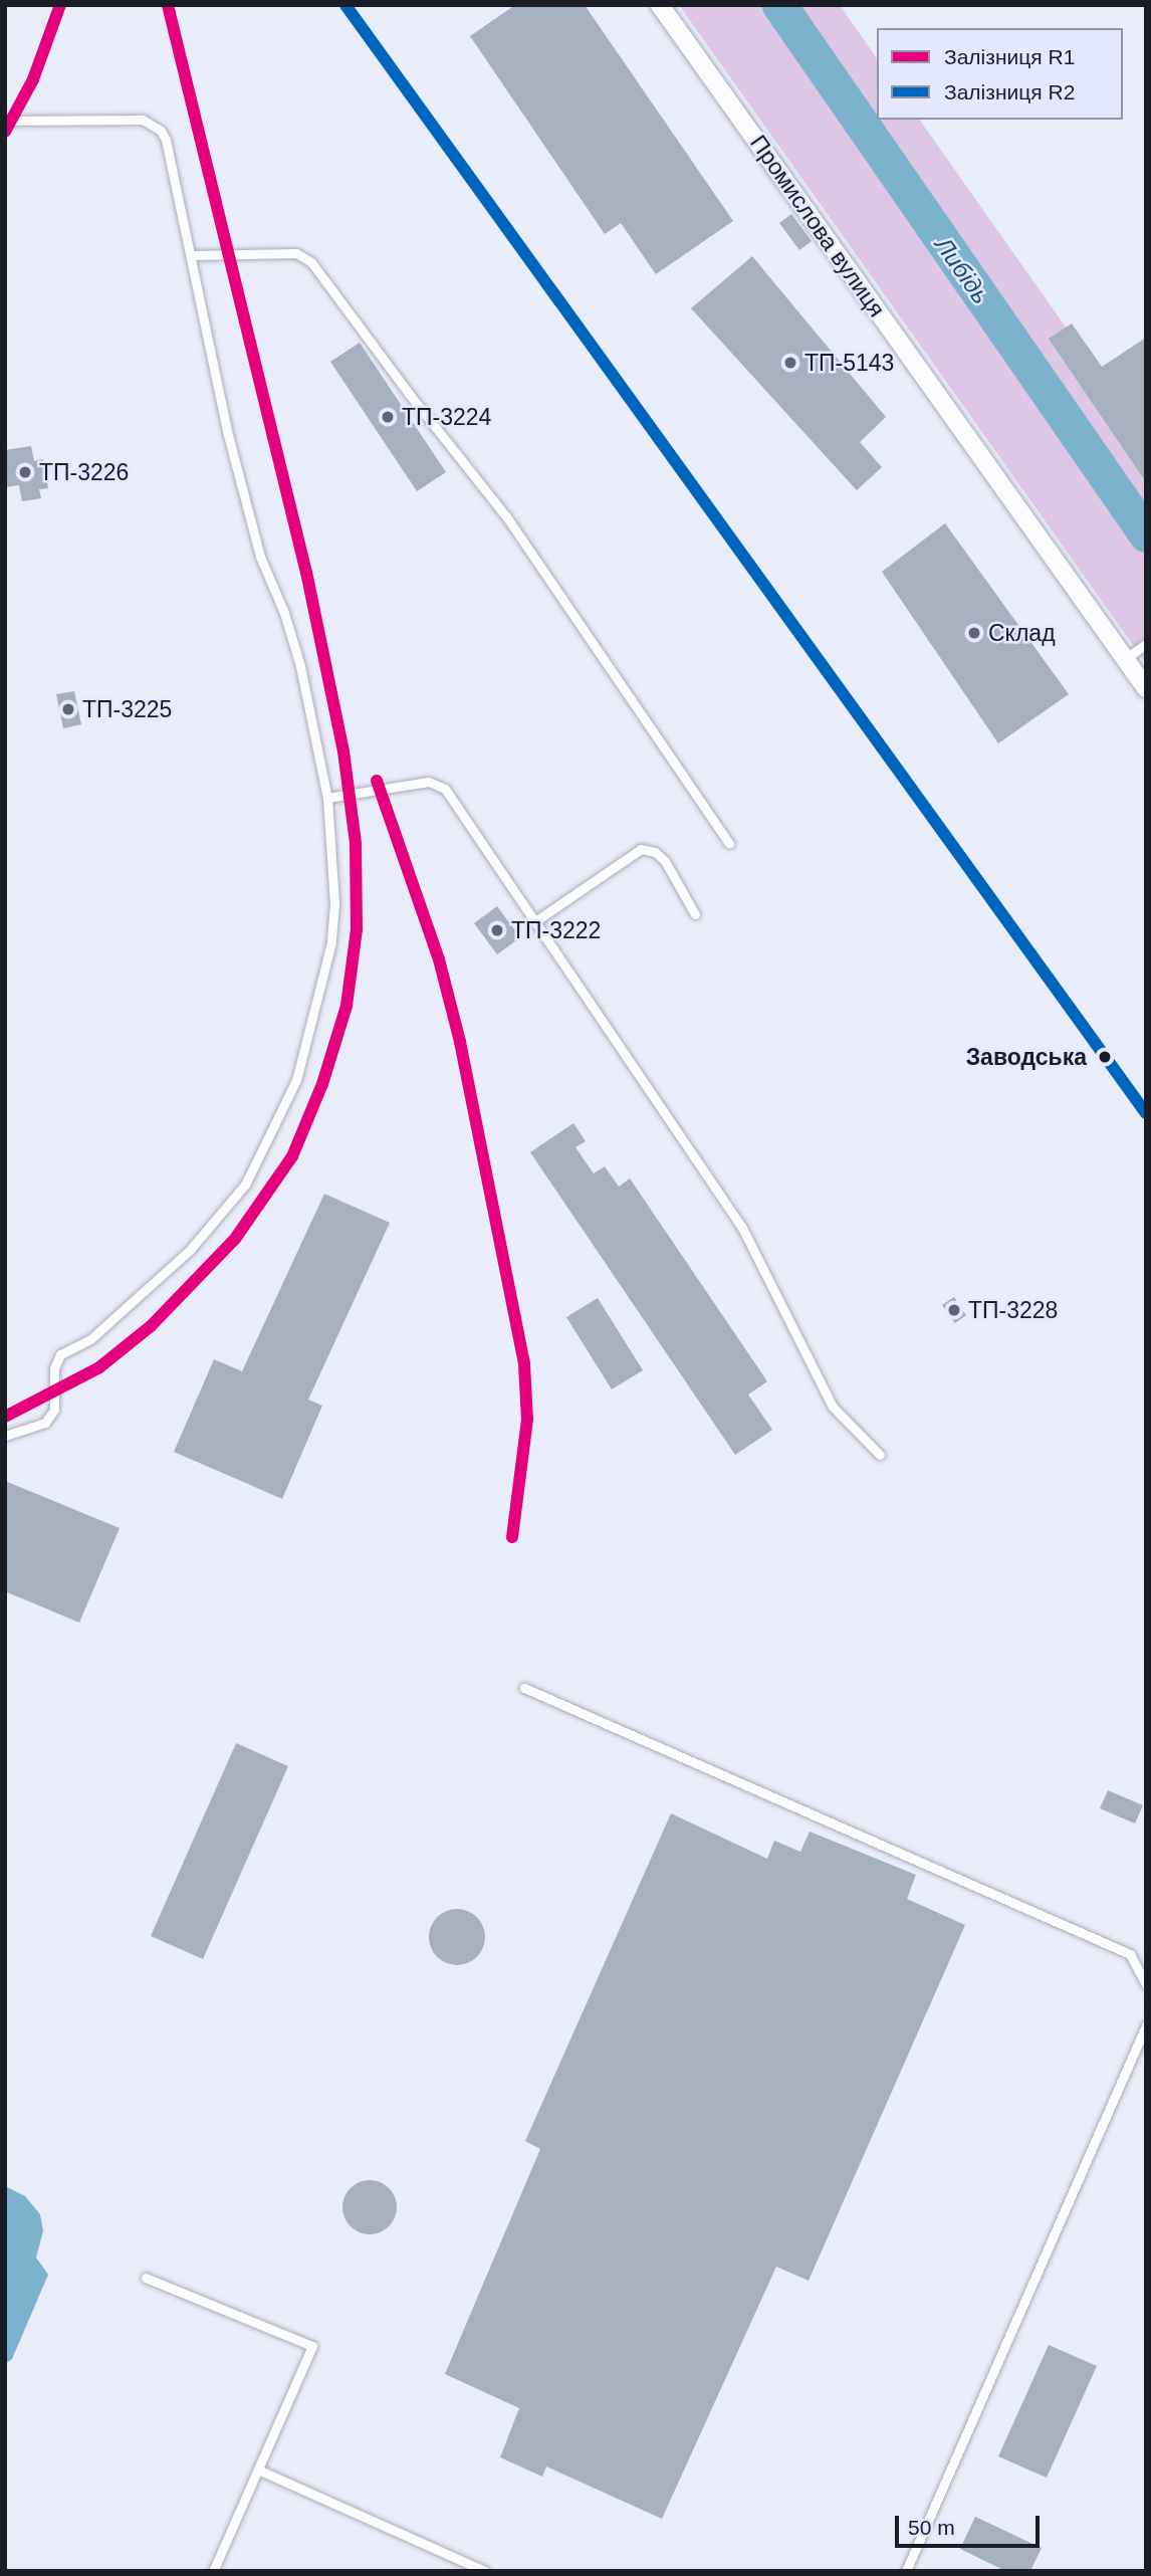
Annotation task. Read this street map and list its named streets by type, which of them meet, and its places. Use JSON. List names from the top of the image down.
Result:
{
  "streets": {
    "street": ["Промислова вулиця"]
  },
  "water": ["Либідь"],
  "places": [
    "ТП-5143",
    "ТП-3224",
    "ТП-3226",
    "Склад",
    "ТП-3225",
    "ТП-3222",
    "Заводська",
    "ТП-3228"
  ],
  "lines": ["rail line R1", "rail line R2"],
  "legend": ["Залізниця R1", "Залізниця R2"],
  "scale_bar": "50 m"
}
